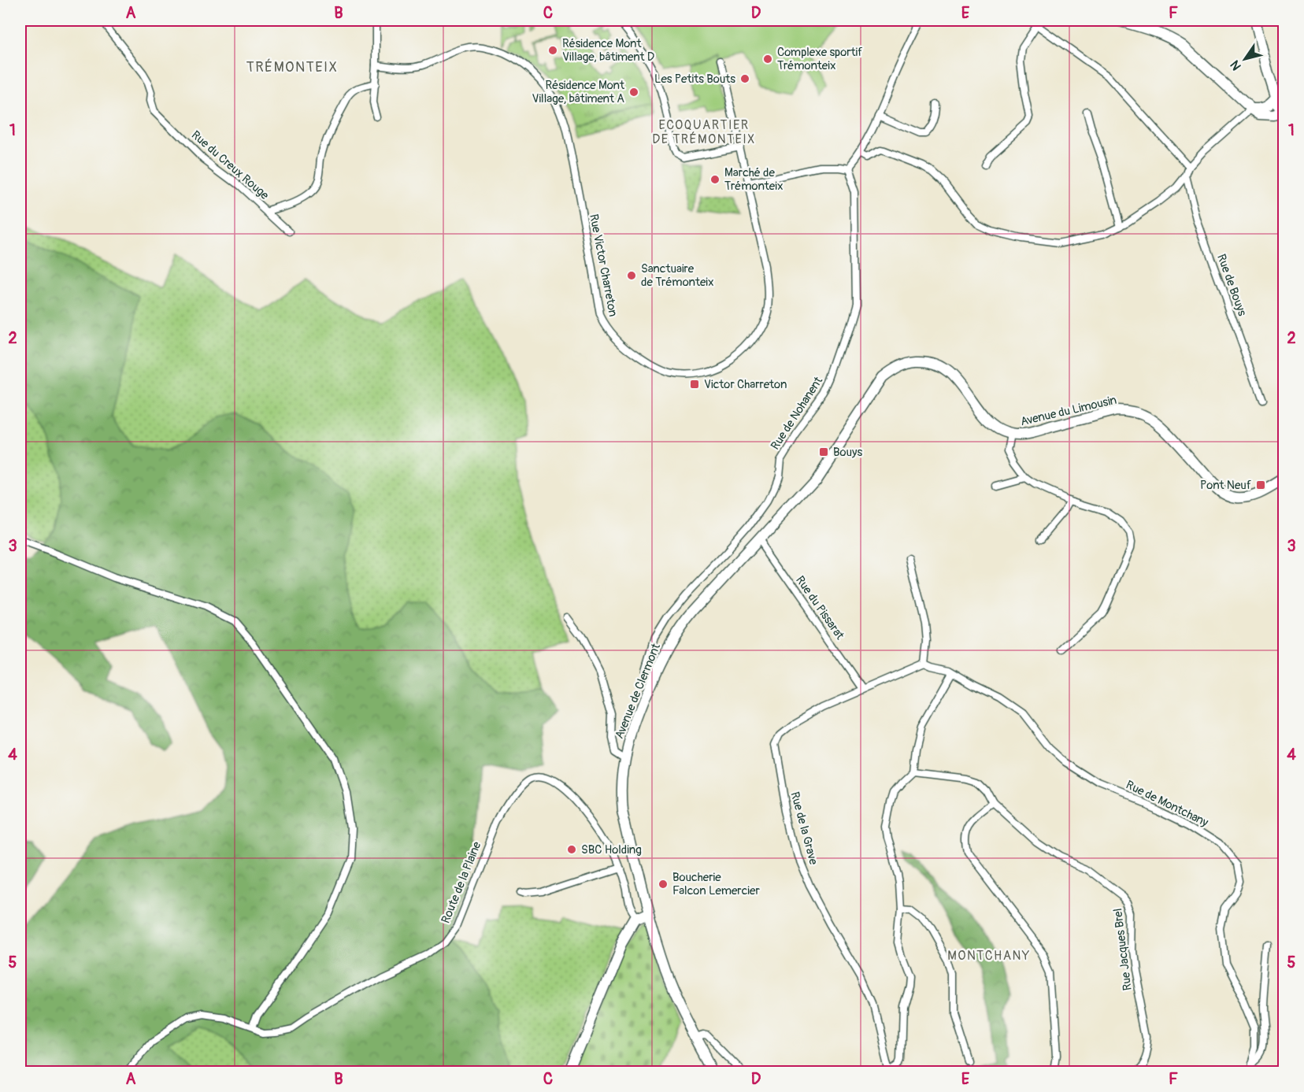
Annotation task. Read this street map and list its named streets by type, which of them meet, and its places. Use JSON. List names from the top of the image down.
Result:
{
  "streets": {
    "main road": ["Avenue du Limousin", "Avenue de Clermont"],
    "street": [
      "Rue du Creux Rouge",
      "Rue Victor Charreton",
      "Rue de Bouys",
      "Rue de Nohanent",
      "Rue du Pissarat",
      "Rue de Montchany",
      "Rue de la Grave",
      "Route de la Plaine",
      "Rue Jacques Brel"
    ]
  },
  "crossings": [
    ["Avenue du Limousin", "Avenue de Clermont"],
    ["Rue de Nohanent", "Avenue de Clermont"],
    ["Rue du Pissarat", "Avenue de Clermont"],
    ["Rue du Pissarat", "Rue de la Grave"],
    ["Rue de Montchany", "Rue de la Grave"]
  ],
  "districts": ["TRÉMONTEIX", "ECOQUARTIER DE TRÉMONTEIX", "MONTCHANY"],
  "places": {
    "other": [
      "Résidence Mont Village, bâtiment D",
      "Complexe sportif Trémonteix",
      "Les Petits Bouts",
      "Résidence Mont Village, bâtiment A",
      "Marché de Trémonteix",
      "Sanctuaire de Trémonteix",
      "SBC Holding",
      "Boucherie Falcon Lemercier"
    ],
    "transit": ["Victor Charreton", "Bouys", "Pont Neuf"]
  },
  "north": "bottom left",
  "grid": {
    "columns": [
      "A",
      "B",
      "C",
      "D",
      "E",
      "F"
    ],
    "rows": [
      "1",
      "2",
      "3",
      "4",
      "5"
    ]
  }
}
